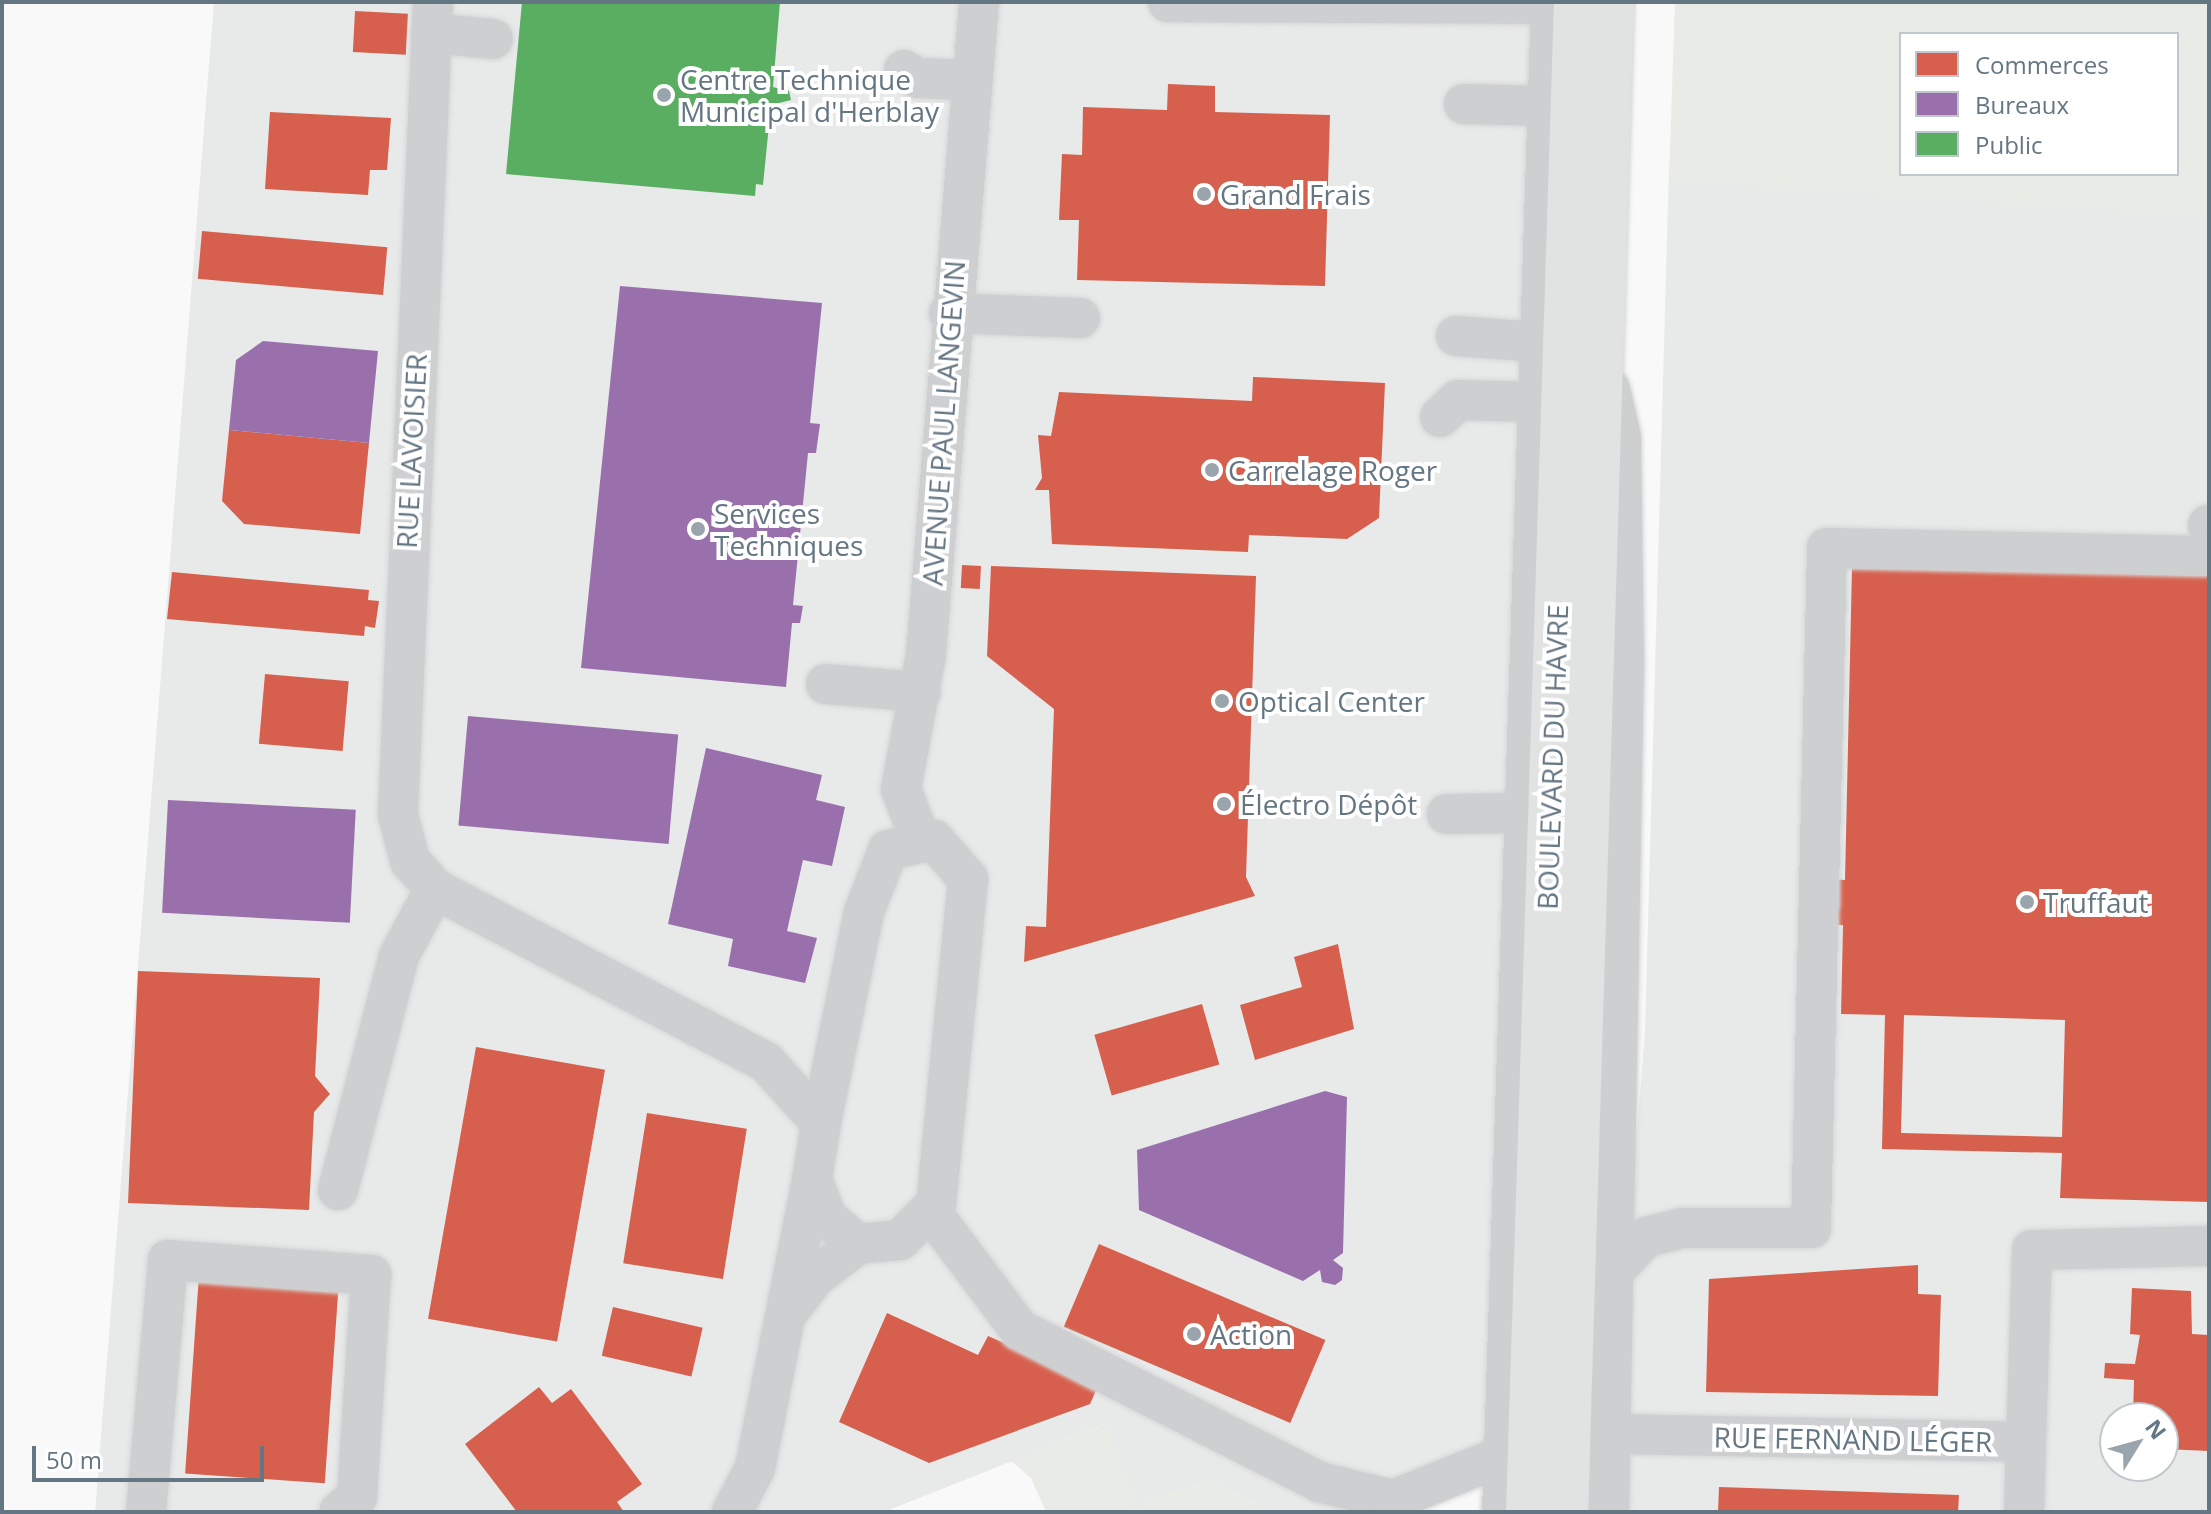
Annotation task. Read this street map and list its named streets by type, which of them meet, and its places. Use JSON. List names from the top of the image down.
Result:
{
  "streets": {
    "main road": ["BOULEVARD DU HAVRE"],
    "street": ["AVENUE PAUL LANGEVIN", "RUE LAVOISIER", "RUE FERNAND LÉGER"]
  },
  "places": [
    "Centre Technique Municipal d'Herblay",
    "Grand Frais",
    "Carrelage Roger",
    "Services Techniques",
    "Optical Center",
    "Électro Dépôt",
    "Truffaut",
    "Action"
  ],
  "legend": ["Commerces", "Bureaux", "Public"],
  "scale_bar": "50 m",
  "north": "top right"
}
